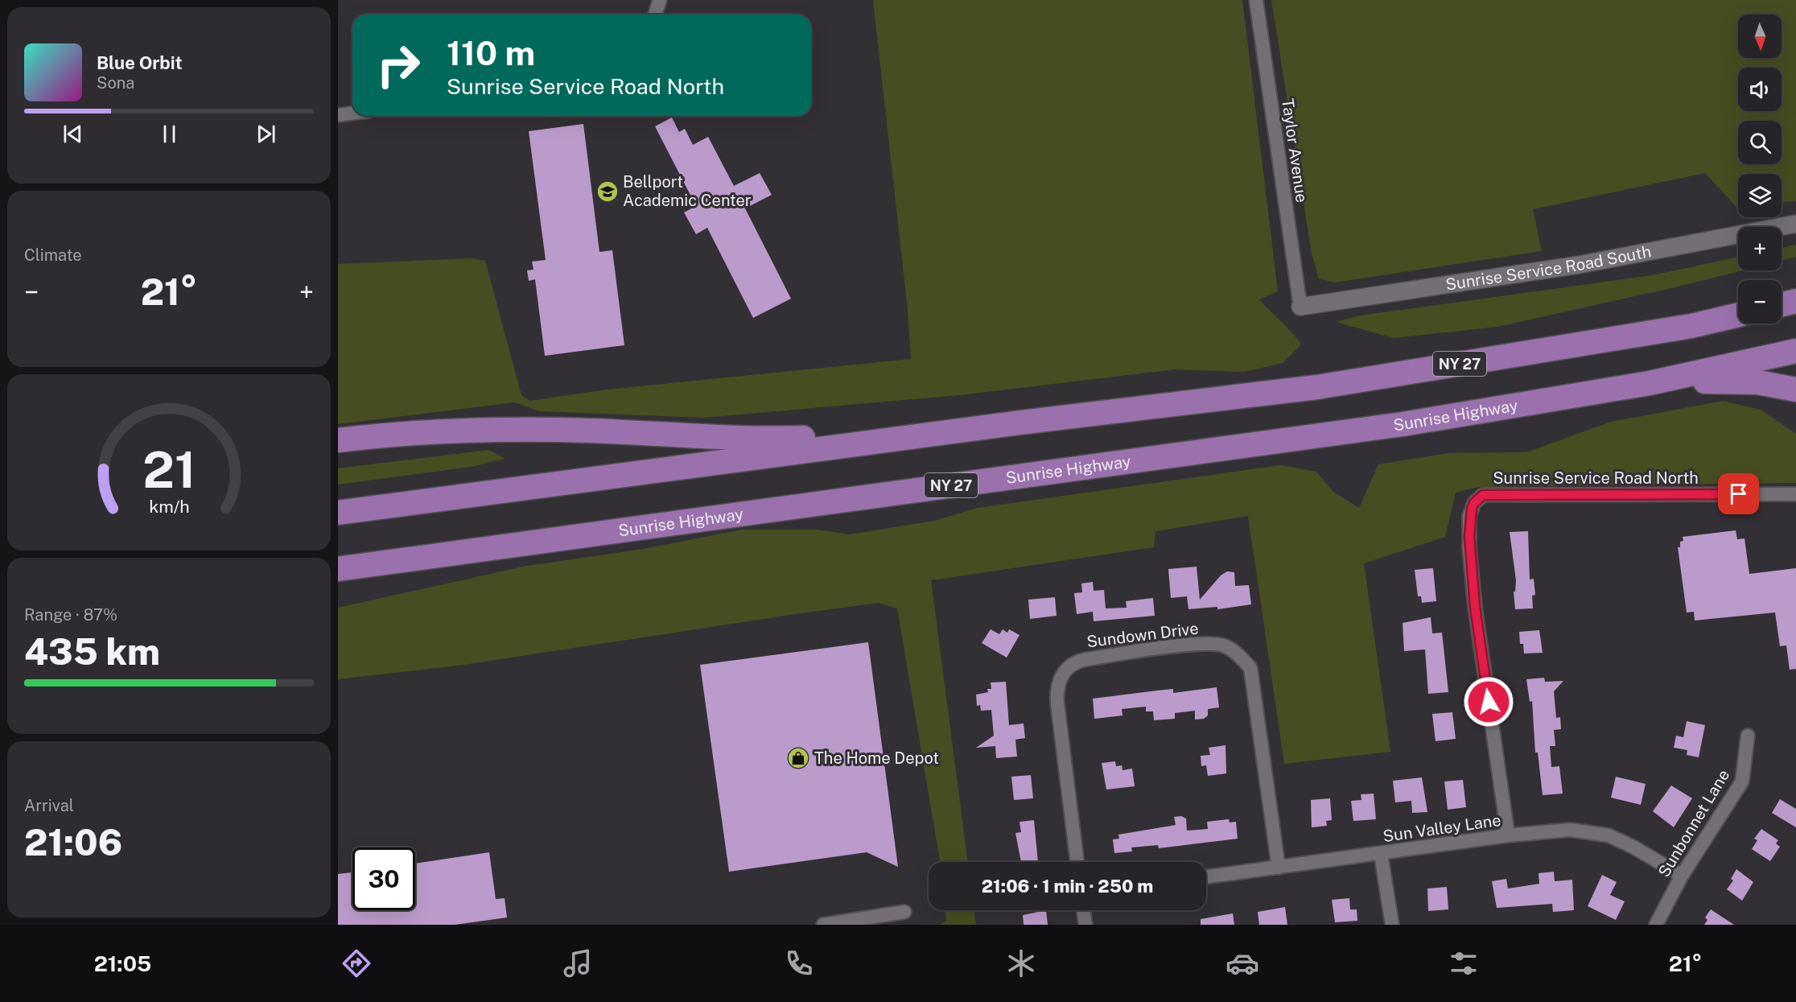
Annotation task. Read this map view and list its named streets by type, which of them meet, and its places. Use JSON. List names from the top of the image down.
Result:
{
  "streets": {
    "highway": ["NY 27", "Sunrise Highway"],
    "street": [
      "Taylor Avenue",
      "Sunrise Service Road South",
      "Sunrise Service Road North",
      "Sundown Drive",
      "Sunbonnet Lane",
      "Sun Valley Lane"
    ]
  },
  "crossings": [
    ["Taylor Avenue", "Sunrise Service Road South"],
    ["Sunrise Service Road North", "Sun Valley Lane"],
    ["Sundown Drive", "Sun Valley Lane"],
    ["Sunbonnet Lane", "Sun Valley Lane"]
  ],
  "places": {
    "school or university": ["Bellport Academic Center"],
    "shop": ["The Home Depot"]
  },
  "north": "bottom",
  "page": {
    "map_buttons": ["+", "−"],
    "turn": ["110 m", "Sunrise Service Road North"],
    "song": ["Blue Orbit", "Sona"],
    "tile": [
      "Climate",
      ["Range · 87%", "435 km"],
      ["Arrival", "21:06"]
    ],
    "heat": ["−", "21°", "+"],
    "limit": "30",
    "trip": "21:06 · 1 min · 250 m",
    "tabs": ["21:05", "21°"],
    "gauge": ["21", "km/h"]
  }
}
